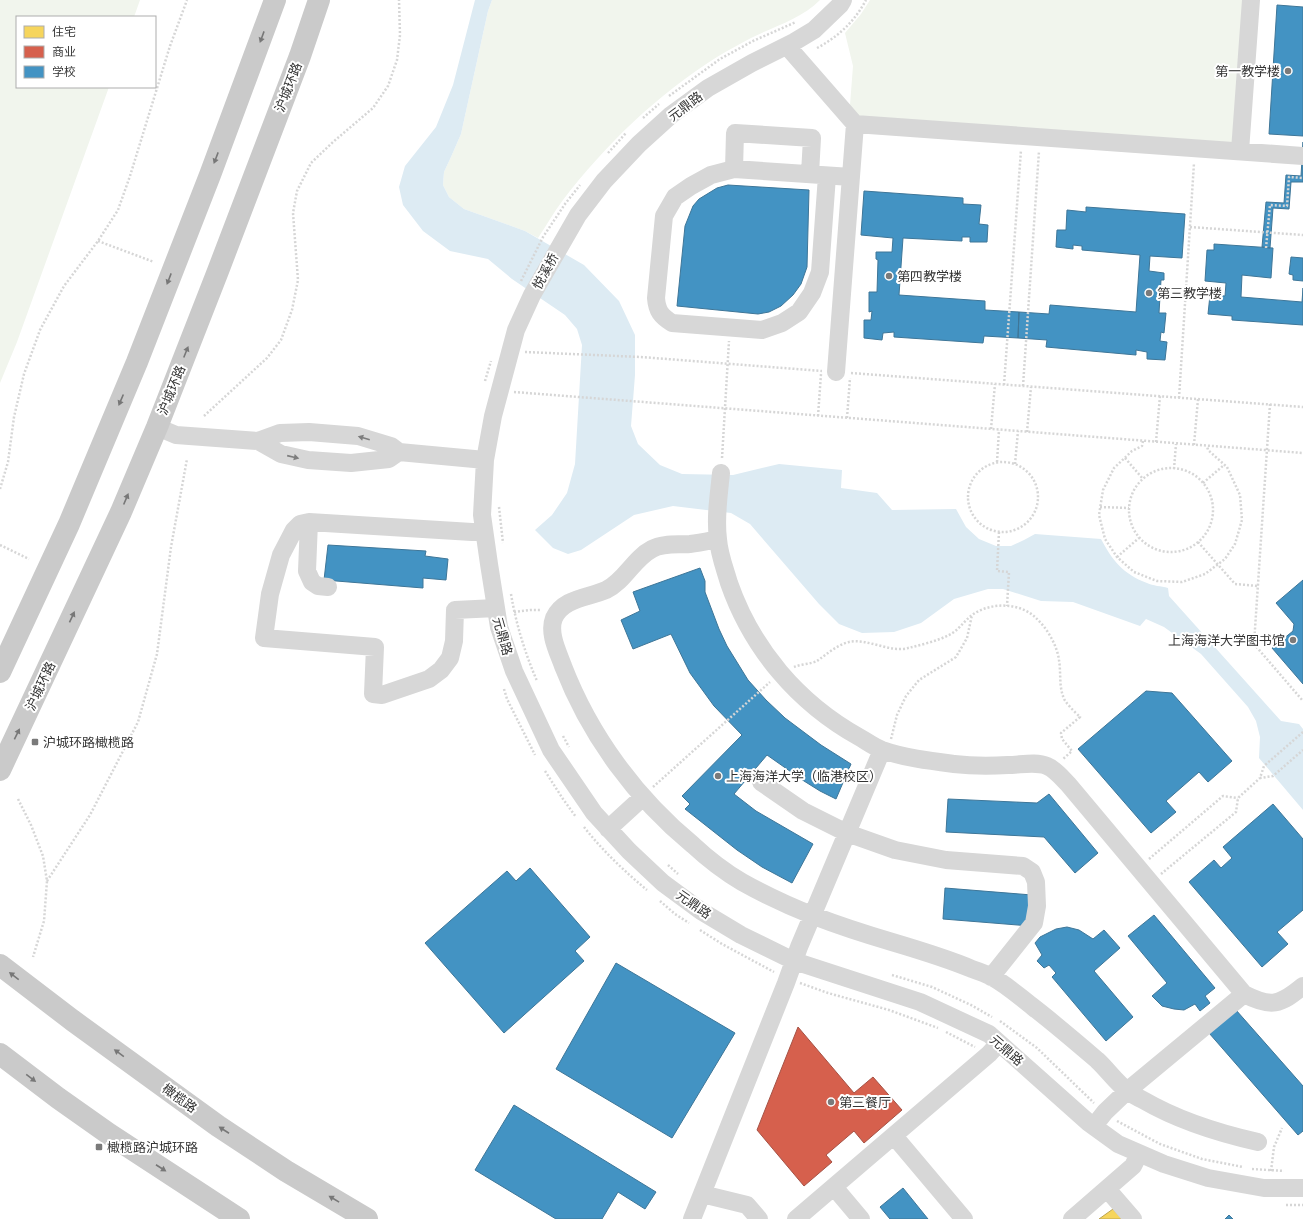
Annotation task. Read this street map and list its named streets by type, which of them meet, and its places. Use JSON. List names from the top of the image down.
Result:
{
  "streets": {
    "main road": ["沪城环路", "橄榄路"],
    "street": ["元鼎路", "悦溪桥"]
  },
  "crossings": [
    ["元鼎路", "悦溪桥"]
  ],
  "places": {
    "other": [
      "第一教学楼",
      "第四教学楼",
      "第三教学楼",
      "上海海洋大学图书馆",
      "上海海洋大学（临港校区）",
      "第三餐厅"
    ],
    "transit": ["沪城环路橄榄路", "橄榄路沪城环路"]
  },
  "legend": ["住宅", "商业", "学校"]
}
